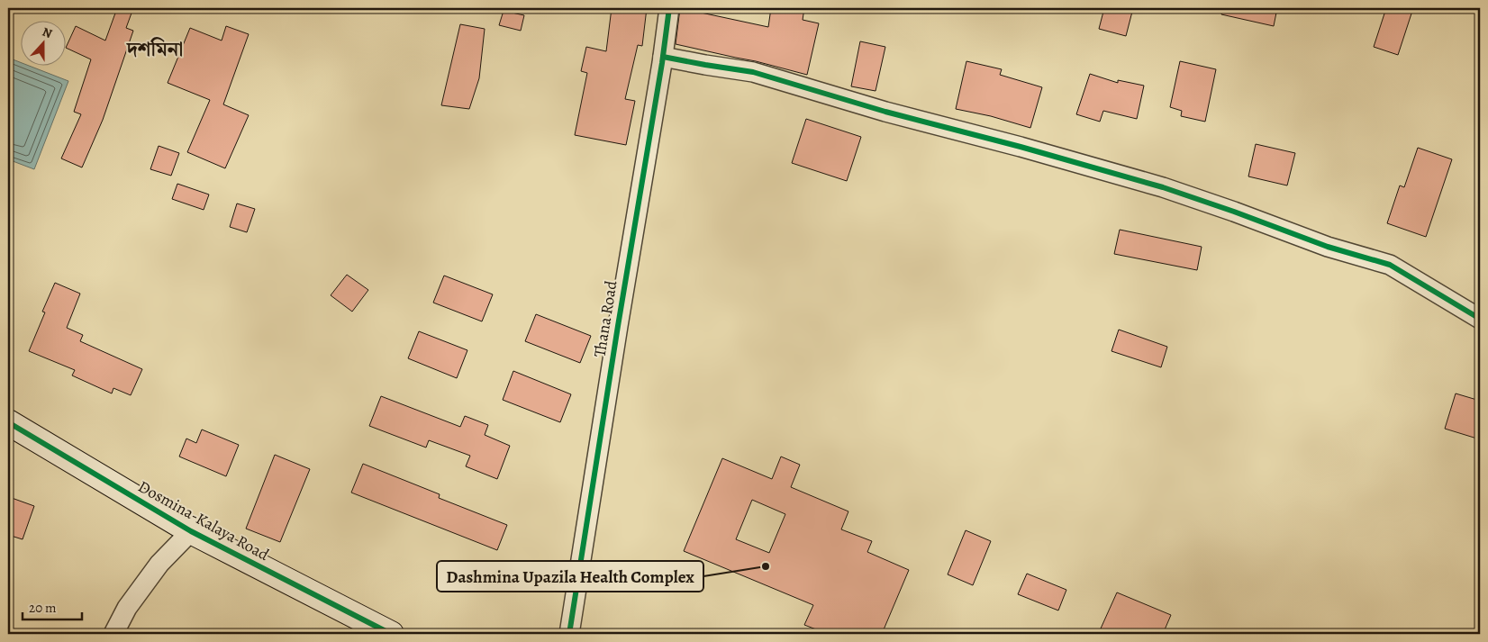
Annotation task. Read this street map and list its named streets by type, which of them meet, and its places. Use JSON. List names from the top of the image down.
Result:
{
  "streets": {
    "street": ["Thana Road", "Dosmina-Kalaya Road"]
  },
  "districts": ["দশমিনা"],
  "places": ["Dashmina Upazila Health Complex"],
  "scale_bar": "20 m",
  "north": "top"
}
